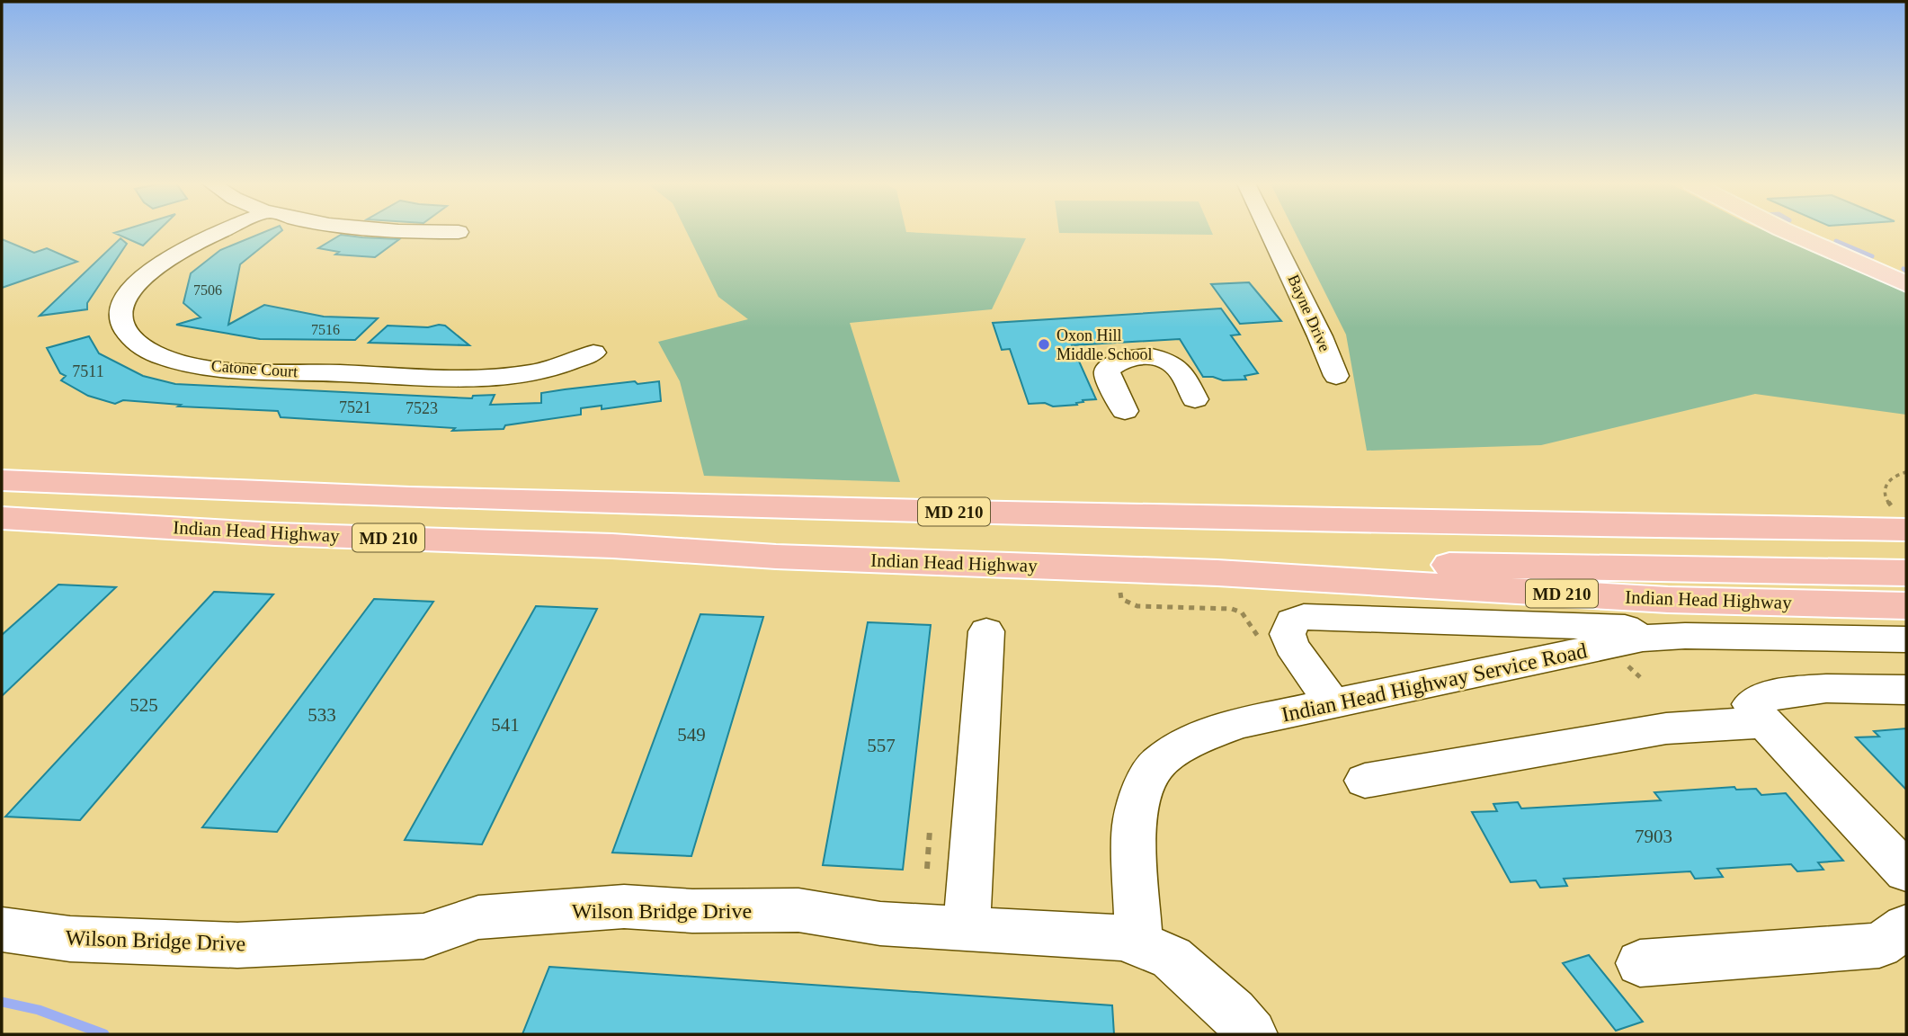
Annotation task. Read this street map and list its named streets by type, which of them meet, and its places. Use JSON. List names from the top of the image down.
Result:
{
  "streets": {
    "highway": ["MD 210", "Indian Head Highway"],
    "street": [
      "Bayne Drive",
      "Catone Court",
      "Indian Head Highway Service Road",
      "Wilson Bridge Drive"
    ]
  },
  "crossings": [
    ["Indian Head Highway Service Road", "Wilson Bridge Drive"]
  ],
  "places": ["Oxon Hill Middle School"],
  "house_numbers": [
    "7506",
    "7516",
    "7511",
    "7521",
    "7523",
    "525",
    "533",
    "541",
    "549",
    "557",
    "7903"
  ]
}
